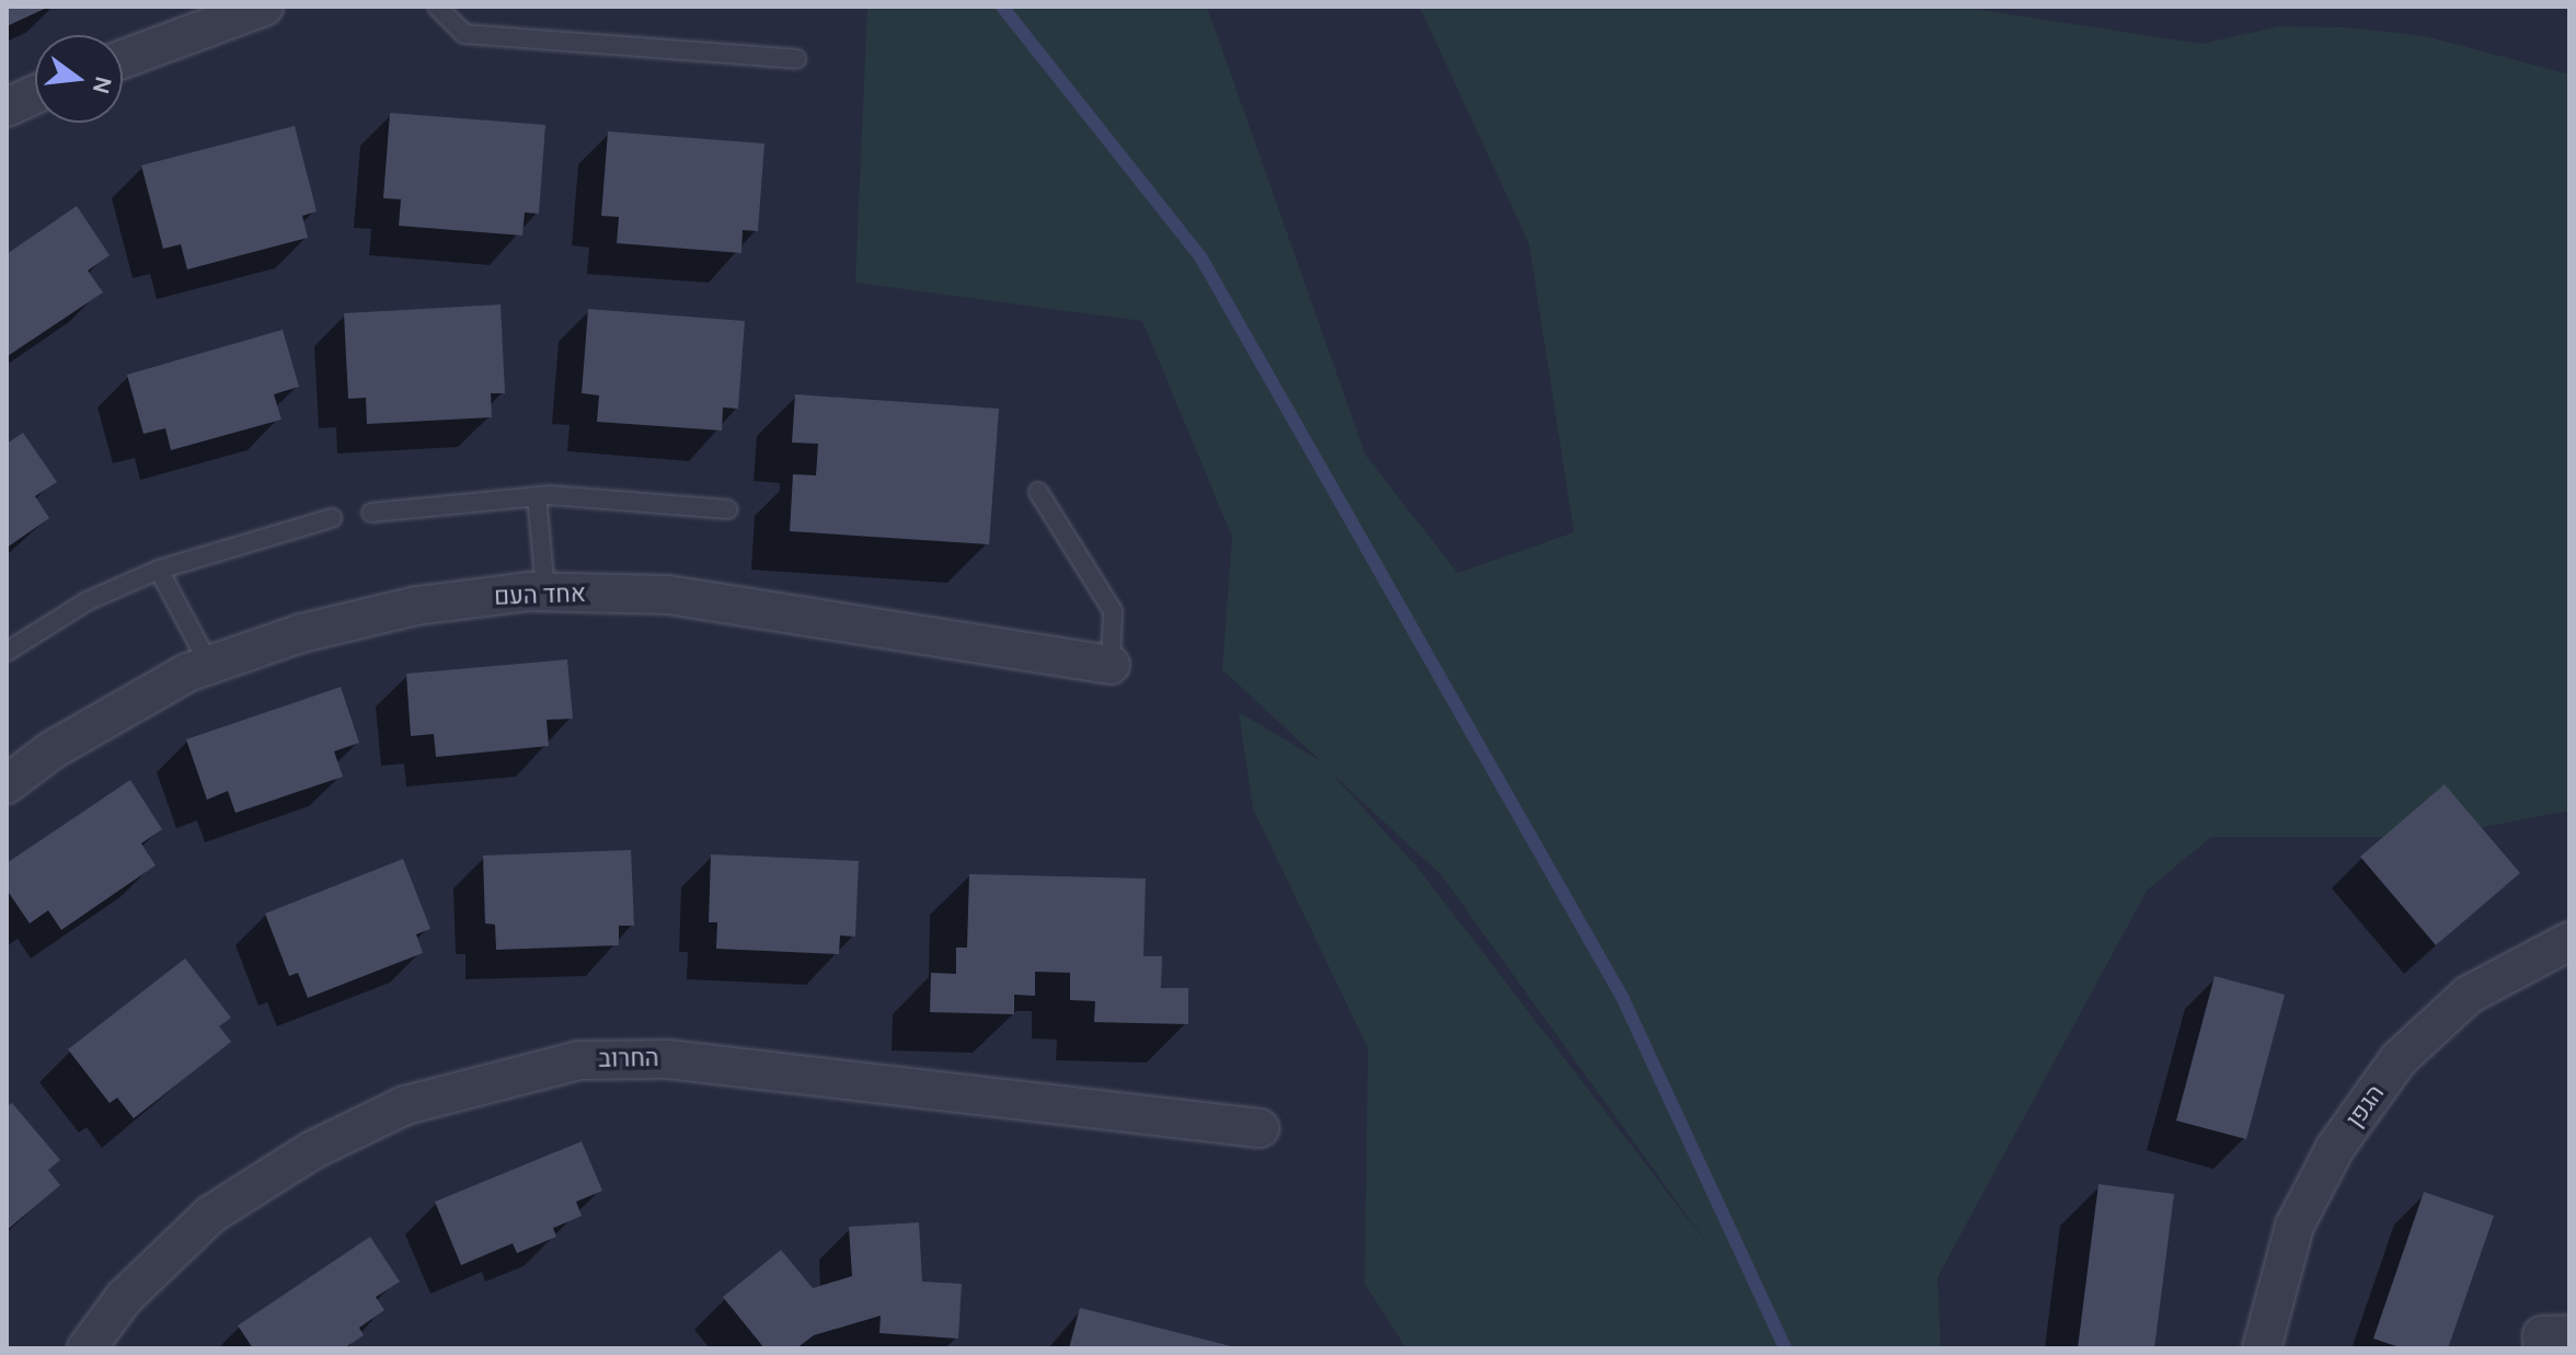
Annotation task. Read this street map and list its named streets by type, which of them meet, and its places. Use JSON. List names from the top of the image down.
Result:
{
  "streets": {
    "street": ["אחד העם", "החרוב", "הגפן"]
  },
  "north": "right"
}
